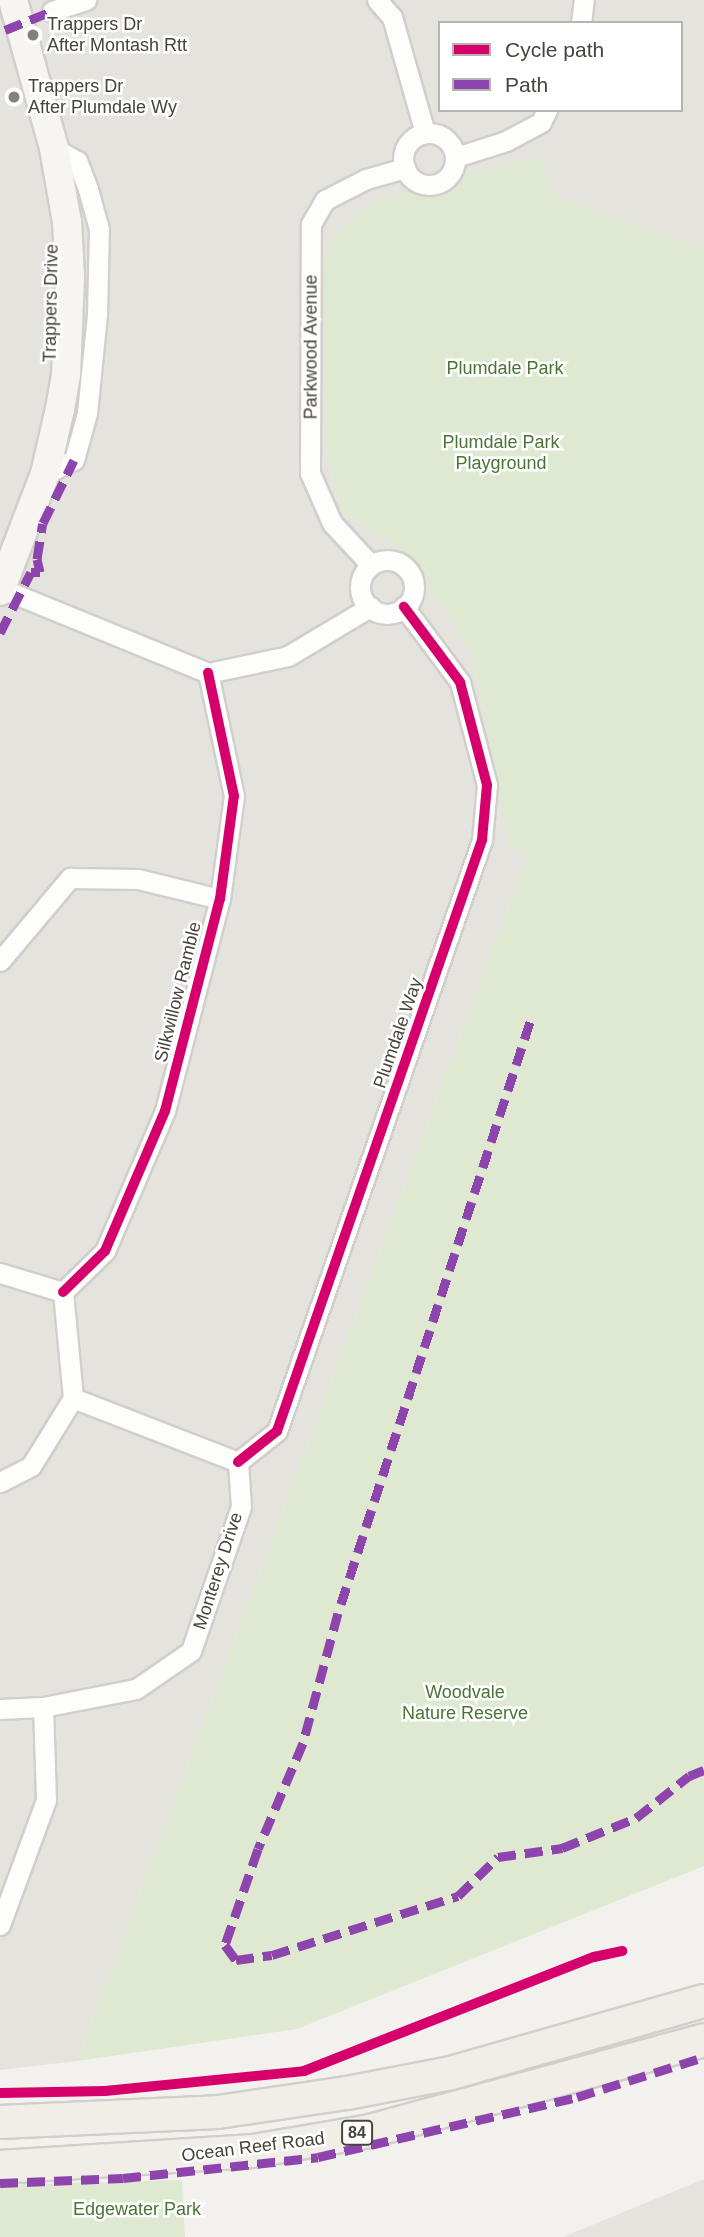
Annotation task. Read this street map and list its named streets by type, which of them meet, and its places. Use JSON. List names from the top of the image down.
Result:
{
  "streets": {
    "main road": ["Trappers Drive", "84", "Ocean Reef Road"],
    "street": [
      "Parkwood Avenue",
      "Silkwillow Ramble",
      "Plumdale Way",
      "Monterey Drive"
    ]
  },
  "crossings": [
    ["Parkwood Avenue", "Plumdale Way"],
    ["Plumdale Way", "Monterey Drive"]
  ],
  "parks": [
    "Plumdale Park",
    "Plumdale Park Playground",
    "Woodvale Nature Reserve",
    "Edgewater Park"
  ],
  "places": ["Trappers Dr After Montash Rtt", "Trappers Dr After Plumdale Wy"],
  "legend": ["Cycle path", "Path"]
}
